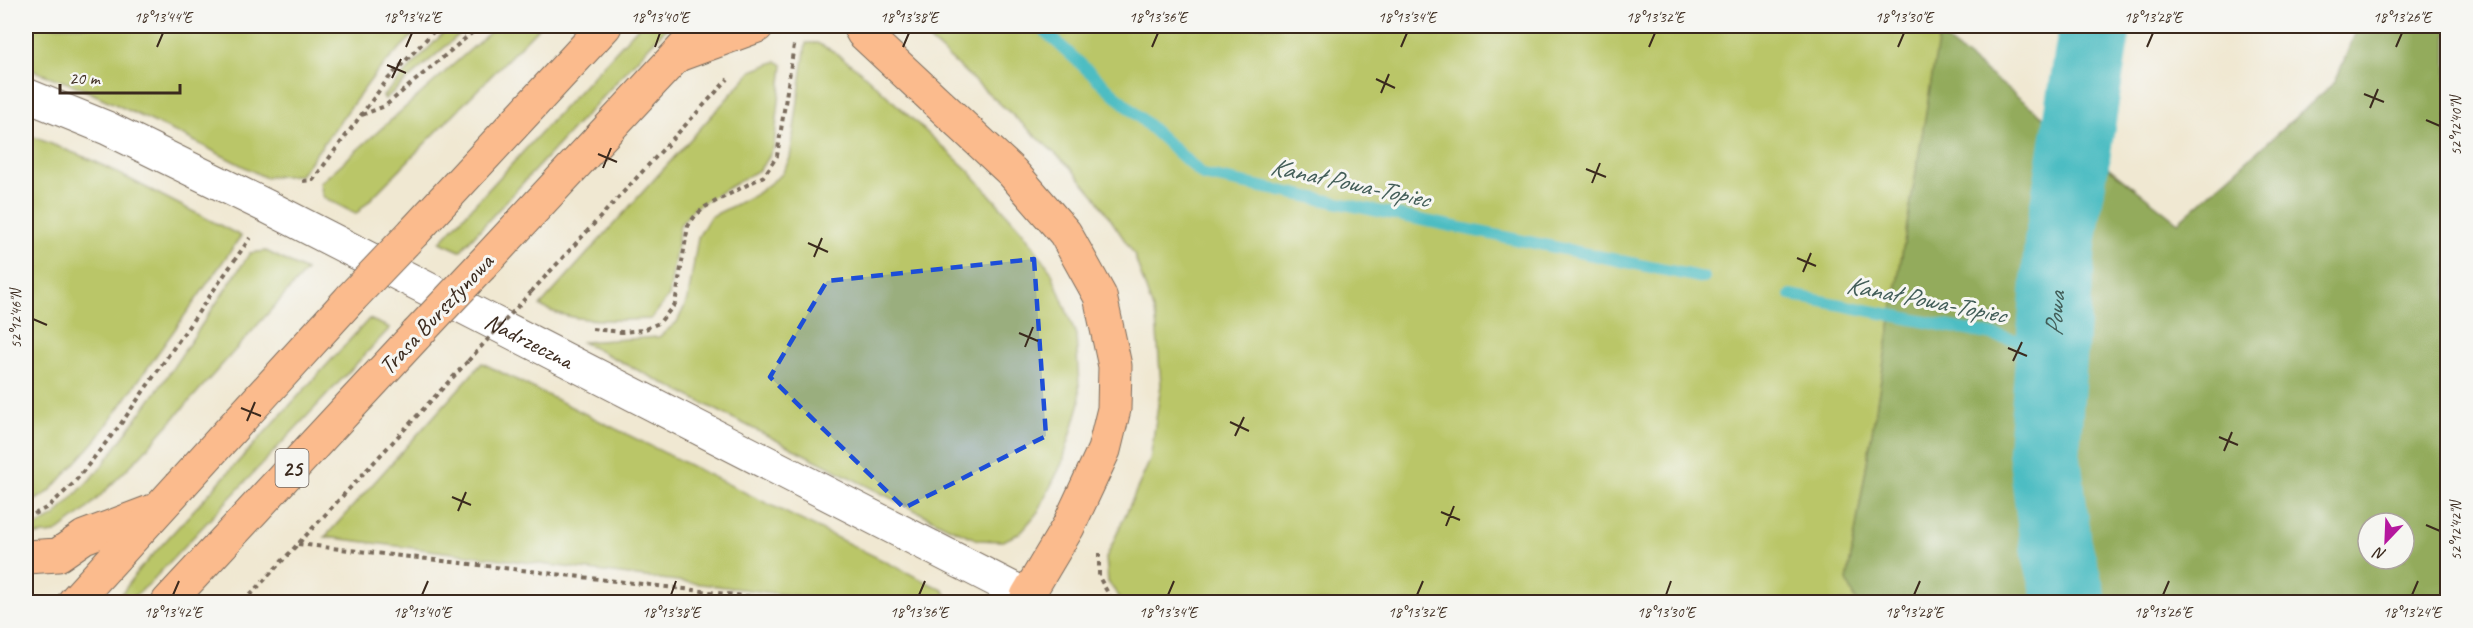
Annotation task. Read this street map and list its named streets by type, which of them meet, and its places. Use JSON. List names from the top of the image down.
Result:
{
  "streets": {
    "main road": ["Trasa Bursztynowa", "25"],
    "street": ["Nadrzeczna"]
  },
  "water": ["Kanał Powa-Topiec", "Powa"],
  "scale_bar": "20 m",
  "north": "bottom left",
  "coordinates": [
    "18°13'44\"E",
    "18°13'42\"E",
    "18°13'40\"E",
    "18°13'38\"E",
    "18°13'36\"E",
    "18°13'34\"E",
    "18°13'32\"E",
    "18°13'30\"E",
    "18°13'28\"E",
    "18°13'26\"E",
    "52°12'40\"N",
    "52°12'46\"N",
    "52°12'42\"N",
    "18°13'24\"E"
  ]
}
